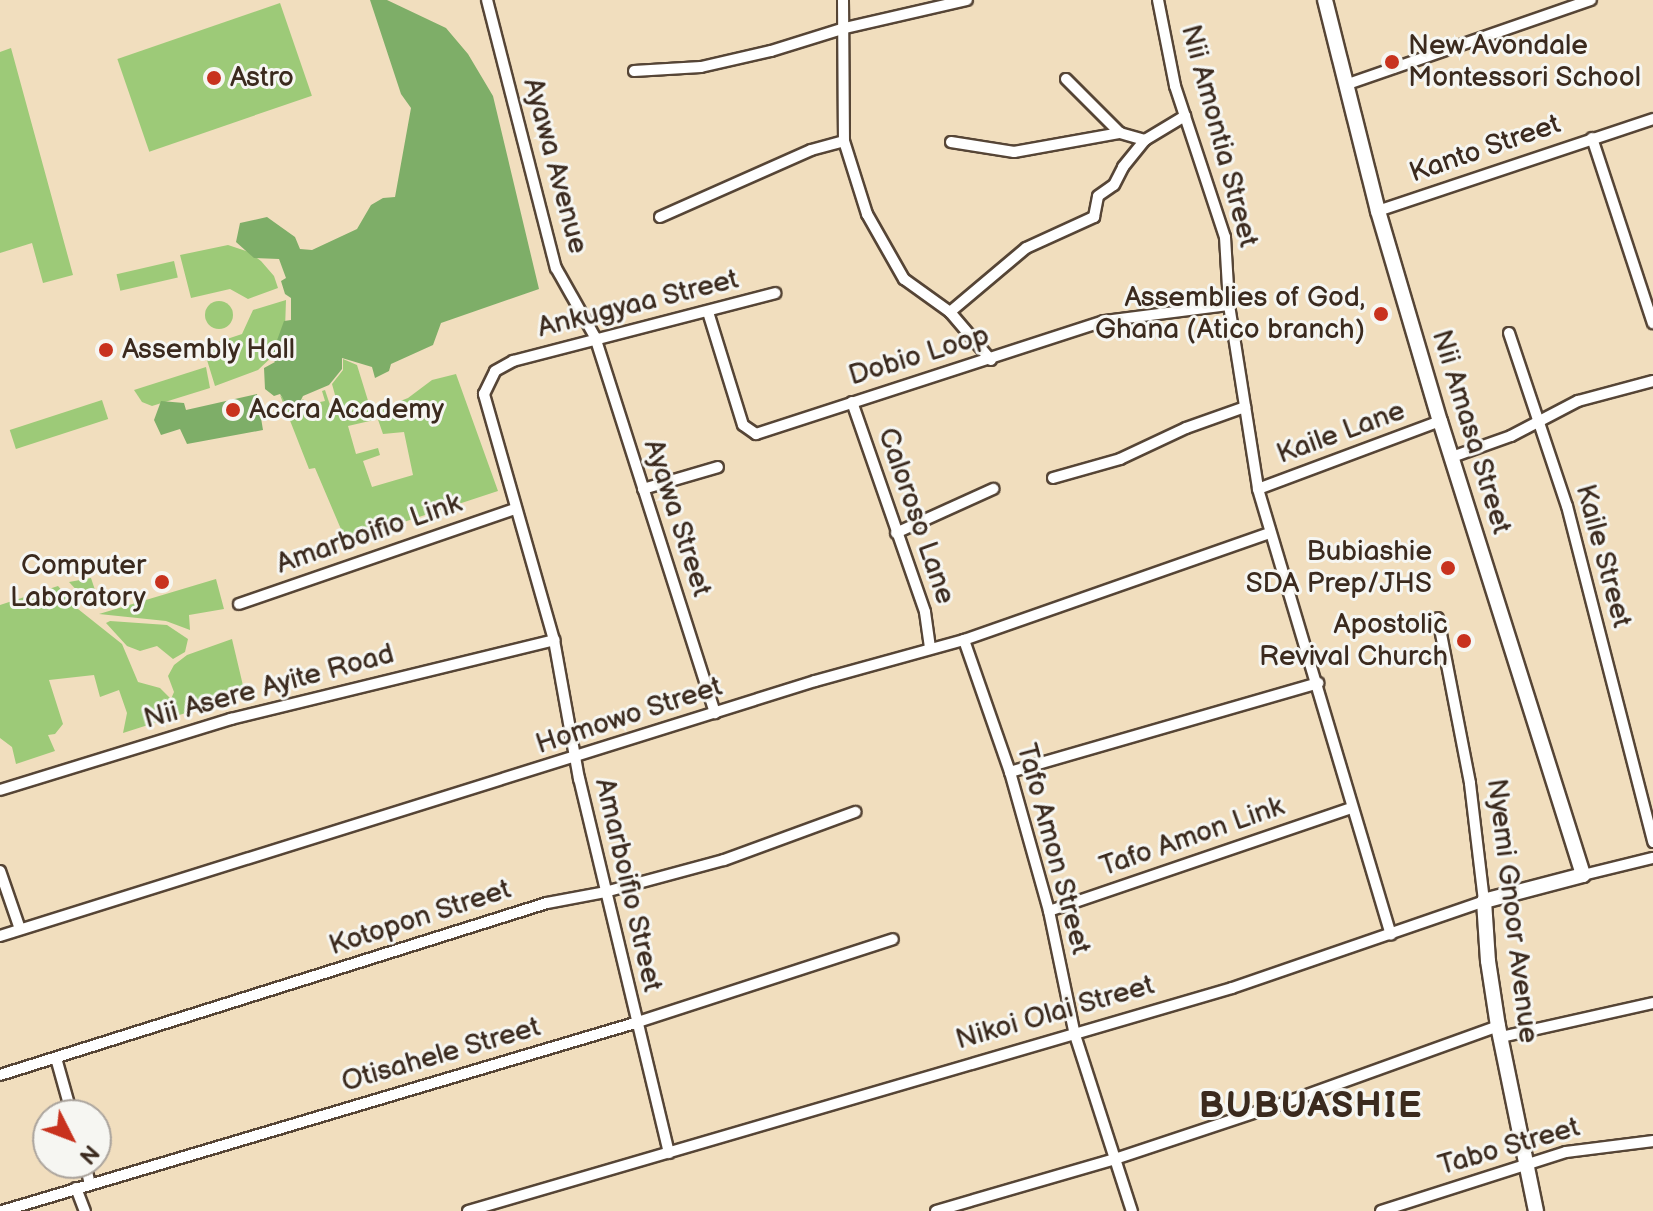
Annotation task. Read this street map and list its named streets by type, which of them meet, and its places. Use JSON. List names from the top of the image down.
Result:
{
  "streets": {
    "street": [
      "Nii Amontia Street",
      "Kanto Street",
      "Ayawa Avenue",
      "Ankugyaa Street",
      "Dobio Loop",
      "Nii Amasa Street",
      "Kaile Lane",
      "Caloroso Lane",
      "Ayawa Street",
      "Amarboifio Link",
      "Kaile Street",
      "Nii Asere Ayite Road",
      "Homowo Street",
      "Tafo Amon Link",
      "Tafo Amon Street",
      "Amarboifio Street",
      "Nyemi Gnoor Avenue",
      "Kotopon Street",
      "Nikoi Olai Street",
      "Otisahele Street",
      "Tabo Street"
    ]
  },
  "crossings": [
    ["Nii Amontia Street", "Dobio Loop"],
    ["Nii Amontia Street", "Kaile Lane"],
    ["Nii Amontia Street", "Homowo Street"],
    ["Nii Amontia Street", "Tafo Amon Link"],
    ["Nii Amontia Street", "Nikoi Olai Street"],
    ["Kanto Street", "Nii Amasa Street"],
    ["Ayawa Avenue", "Ankugyaa Street"],
    ["Ayawa Avenue", "Ayawa Street"],
    ["Ankugyaa Street", "Dobio Loop"],
    ["Ankugyaa Street", "Ayawa Street"],
    ["Ankugyaa Street", "Amarboifio Street"],
    ["Dobio Loop", "Caloroso Lane"],
    ["Nii Amasa Street", "Kaile Lane"],
    ["Nii Amasa Street", "Nikoi Olai Street"],
    ["Caloroso Lane", "Homowo Street"],
    ["Ayawa Street", "Homowo Street"],
    ["Amarboifio Link", "Amarboifio Street"],
    ["Nii Asere Ayite Road", "Amarboifio Street"],
    ["Homowo Street", "Tafo Amon Street"],
    ["Homowo Street", "Amarboifio Street"],
    ["Tafo Amon Link", "Tafo Amon Street"],
    ["Tafo Amon Street", "Nikoi Olai Street"],
    ["Amarboifio Street", "Kotopon Street"],
    ["Amarboifio Street", "Nikoi Olai Street"],
    ["Amarboifio Street", "Otisahele Street"],
    ["Nyemi Gnoor Avenue", "Nikoi Olai Street"],
    ["Nyemi Gnoor Avenue", "Tabo Street"]
  ],
  "districts": ["BUBUASHIE"],
  "places": [
    "New Avondale Montessori School",
    "Astro",
    "Assemblies of God, Ghana (Atico branch)",
    "Assembly Hall",
    "Accra Academy",
    "Bubiashie SDA Prep/JHS",
    "Computer Laboratory",
    "Apostolic Revival Church"
  ],
  "north": "bottom right"
}
